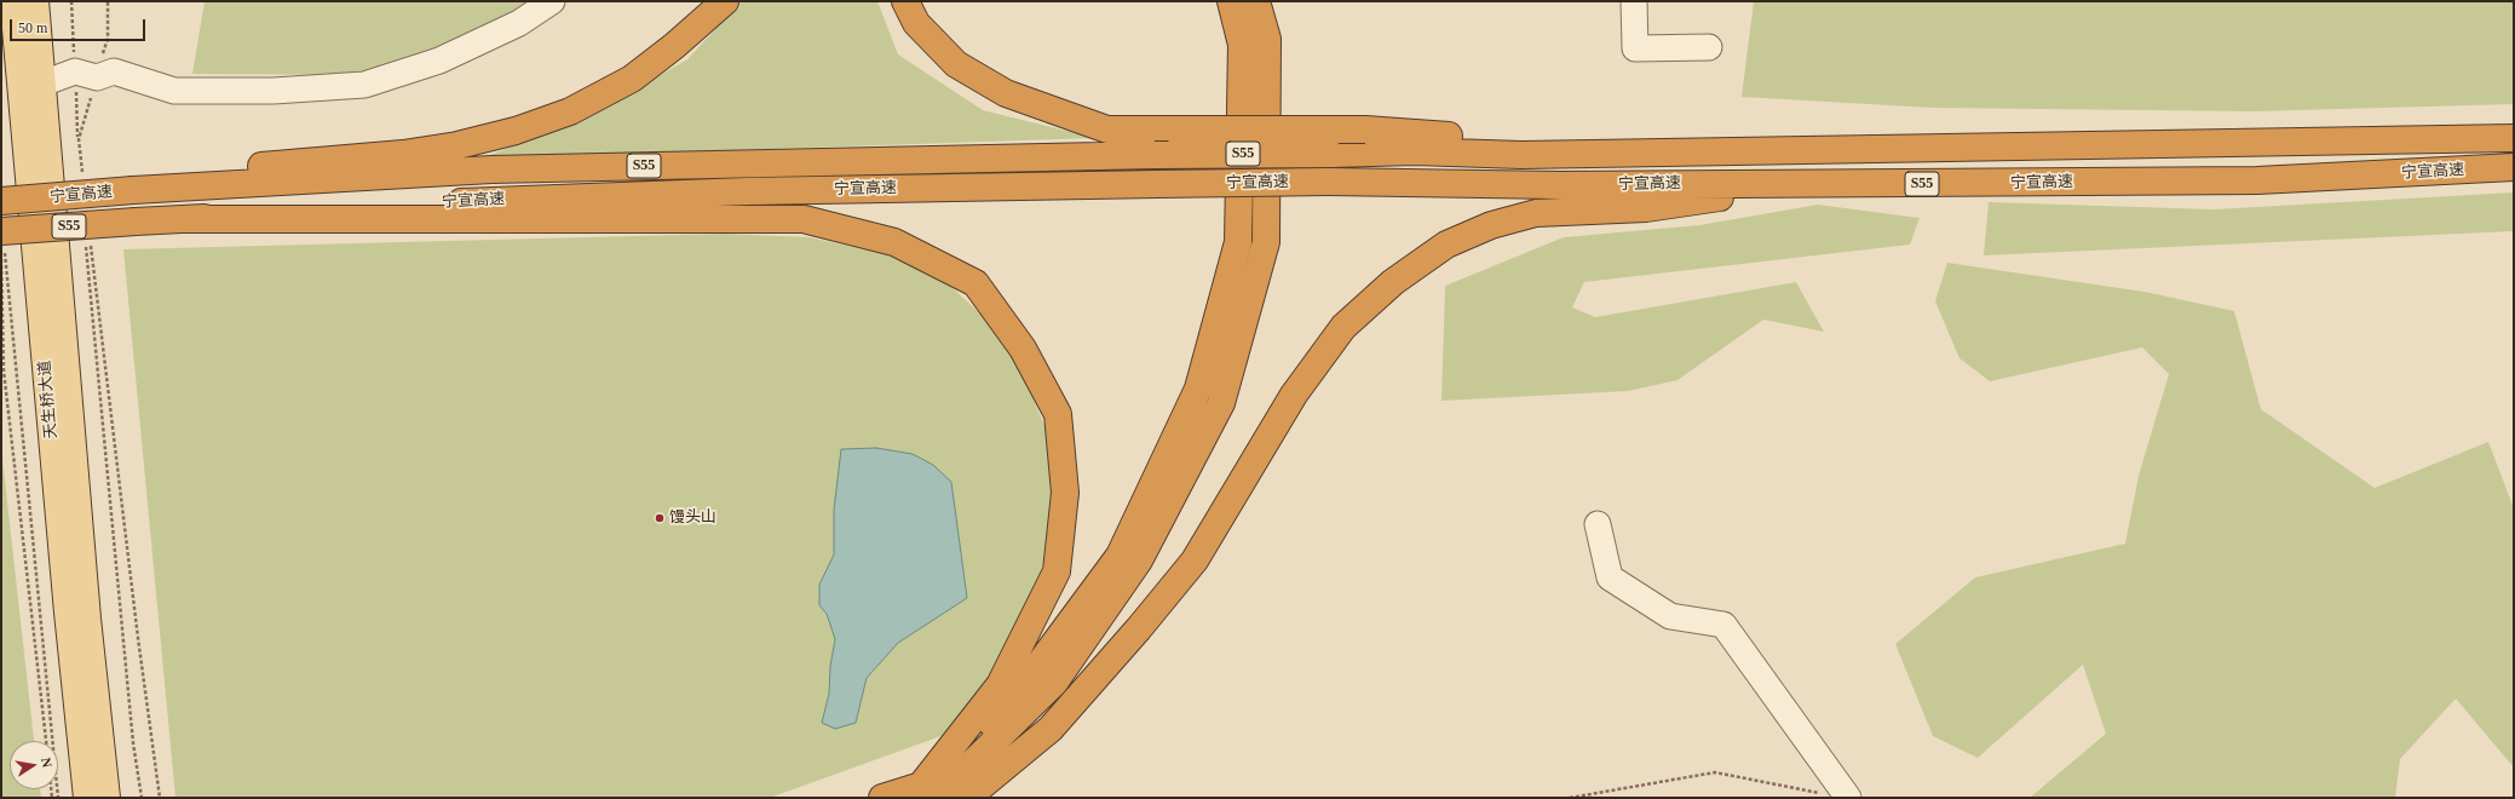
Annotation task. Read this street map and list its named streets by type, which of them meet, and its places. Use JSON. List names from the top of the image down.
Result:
{
  "streets": {
    "highway": ["S55", "宁宣高速"],
    "main road": ["天生桥大道"]
  },
  "places": ["馒头山"],
  "scale_bar": "50 m",
  "north": "right"
}
